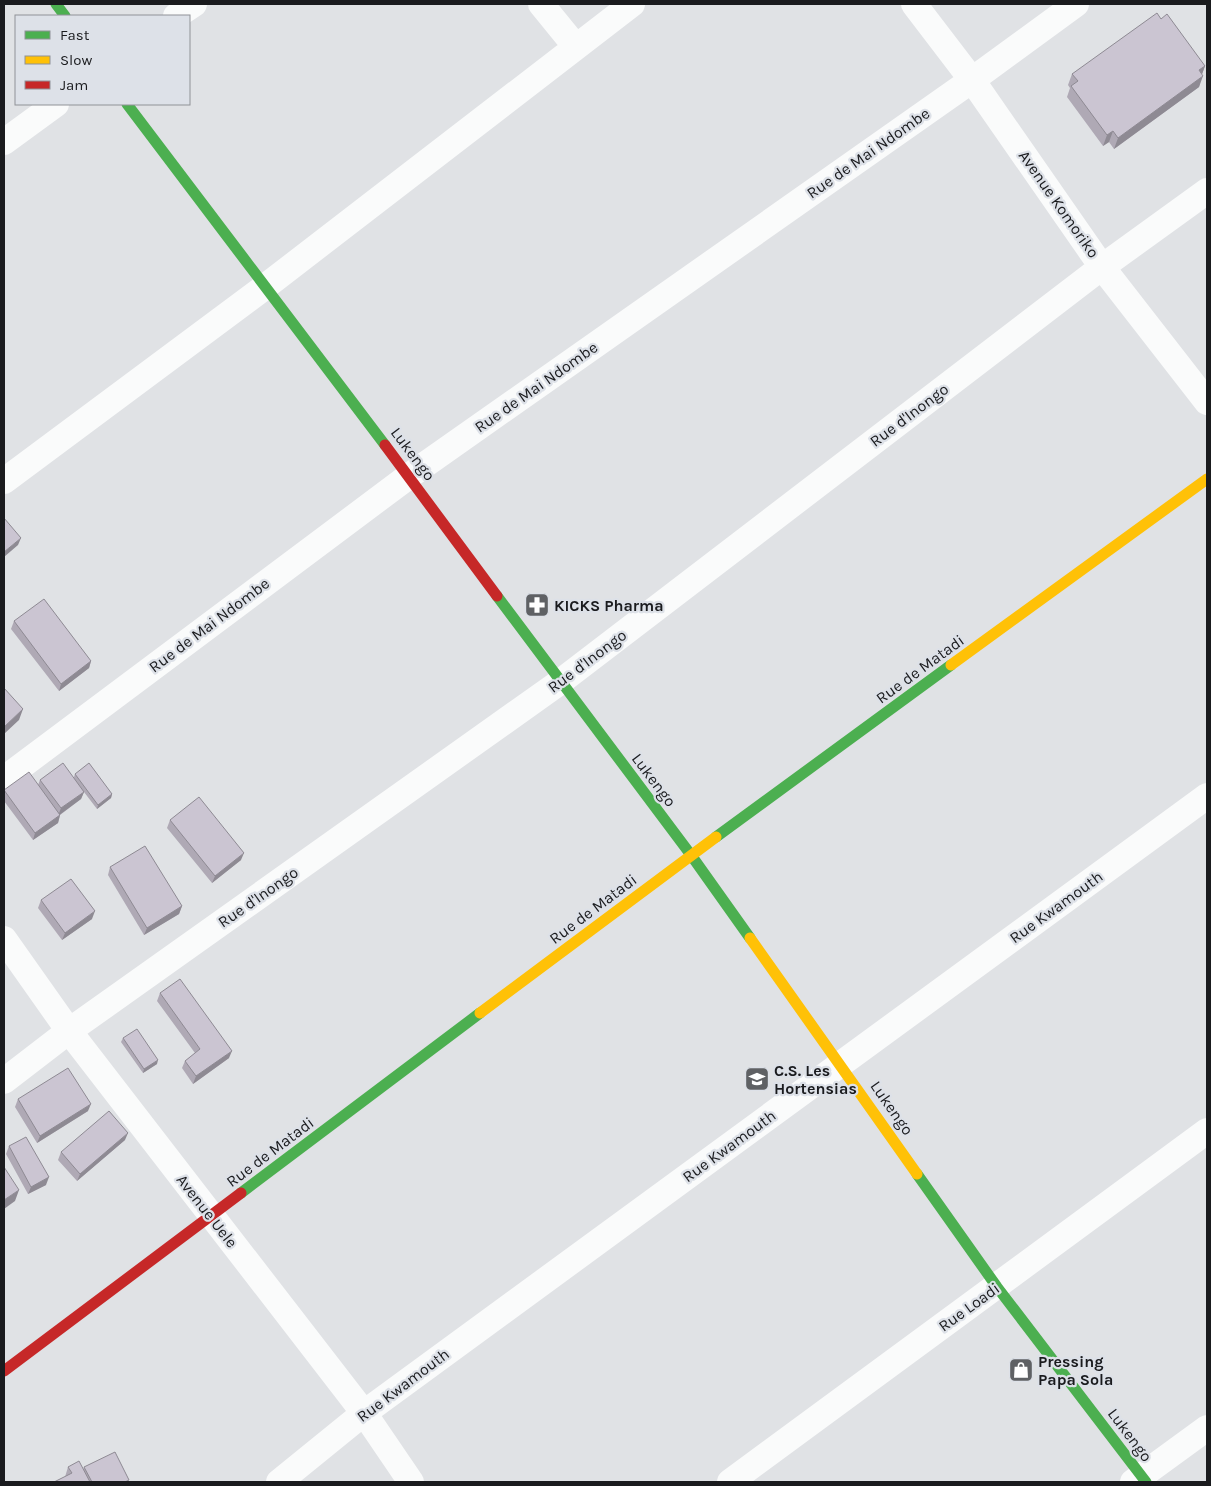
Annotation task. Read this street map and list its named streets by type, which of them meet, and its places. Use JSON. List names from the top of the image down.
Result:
{
  "streets": {
    "street": [
      "Rue de Mai Ndombe",
      "Avenue Komoriko",
      "Rue d'Inongo",
      "Lukengo",
      "Rue de Matadi",
      "Rue Kwamouth",
      "Avenue Uele",
      "Rue Loadi"
    ]
  },
  "crossings": [
    ["Rue de Mai Ndombe", "Avenue Komoriko"],
    ["Rue de Mai Ndombe", "Lukengo"],
    ["Avenue Komoriko", "Rue d'Inongo"],
    ["Rue d'Inongo", "Lukengo"],
    ["Rue d'Inongo", "Avenue Uele"],
    ["Lukengo", "Rue de Matadi"],
    ["Lukengo", "Rue Kwamouth"],
    ["Lukengo", "Rue Loadi"],
    ["Rue de Matadi", "Avenue Uele"],
    ["Rue Kwamouth", "Avenue Uele"]
  ],
  "places": {
    "pharmacy": ["KICKS Pharma"],
    "school or university": ["C.S. Les Hortensias"],
    "shop": ["Pressing Papa Sola"]
  },
  "legend": ["Fast", "Slow", "Jam"]
}
